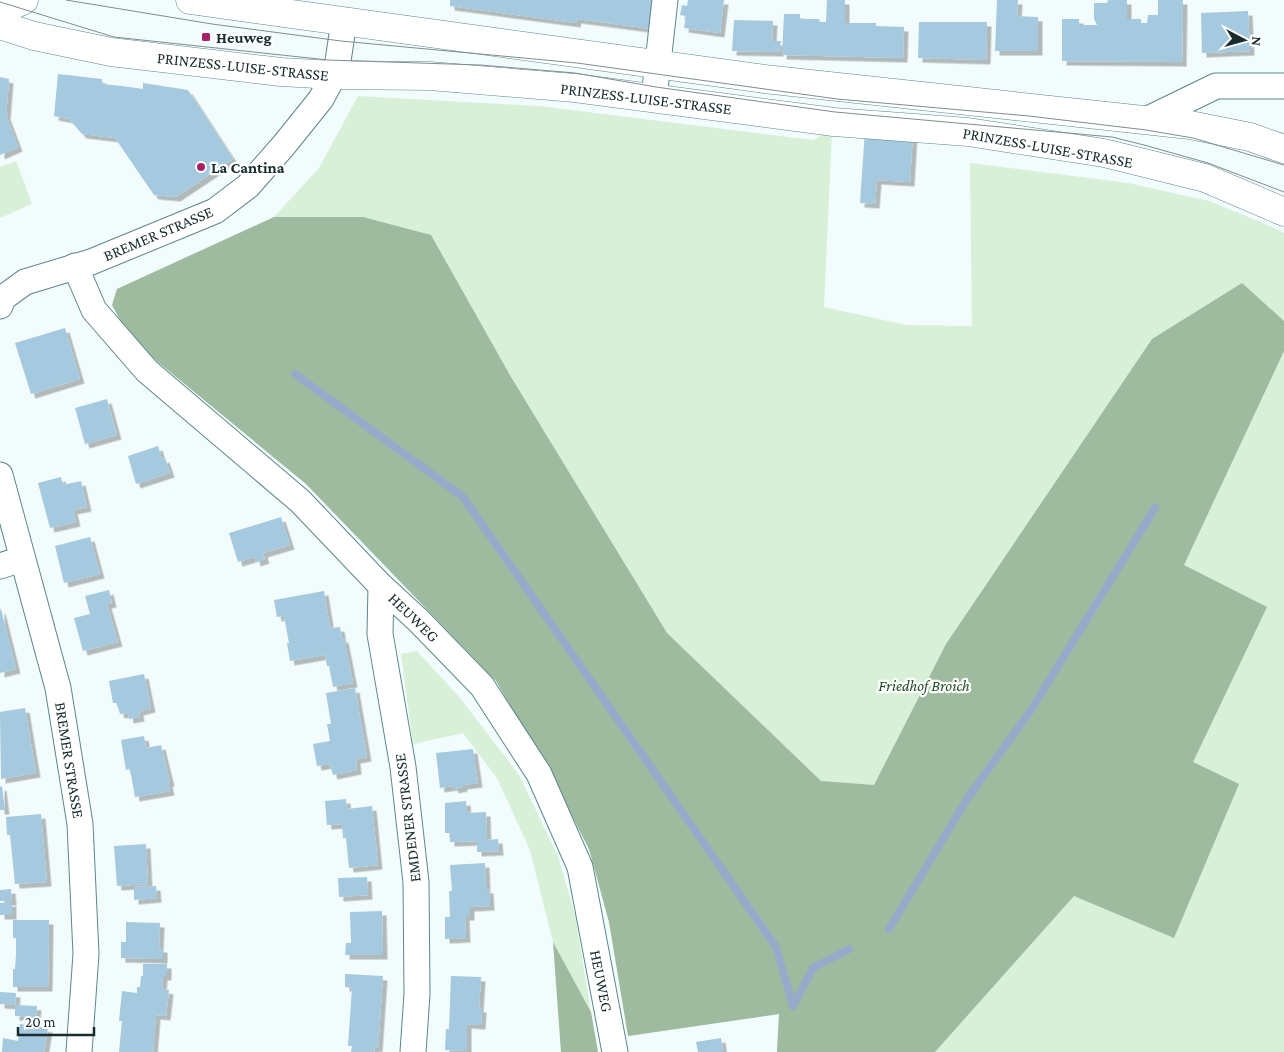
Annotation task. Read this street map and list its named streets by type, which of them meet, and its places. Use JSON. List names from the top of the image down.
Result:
{
  "streets": {
    "main road": ["PRINZESS-LUISE-STRASSE"],
    "street": ["BREMER STRASSE", "HEUWEG", "EMDENER STRASSE"]
  },
  "crossings": [
    ["PRINZESS-LUISE-STRASSE", "BREMER STRASSE"],
    ["BREMER STRASSE", "HEUWEG"],
    ["HEUWEG", "EMDENER STRASSE"]
  ],
  "parks": ["Friedhof Broich"],
  "places": {
    "transit": ["Heuweg"],
    "other": ["La Cantina"]
  },
  "scale_bar": "20 m",
  "north": "right"
}
